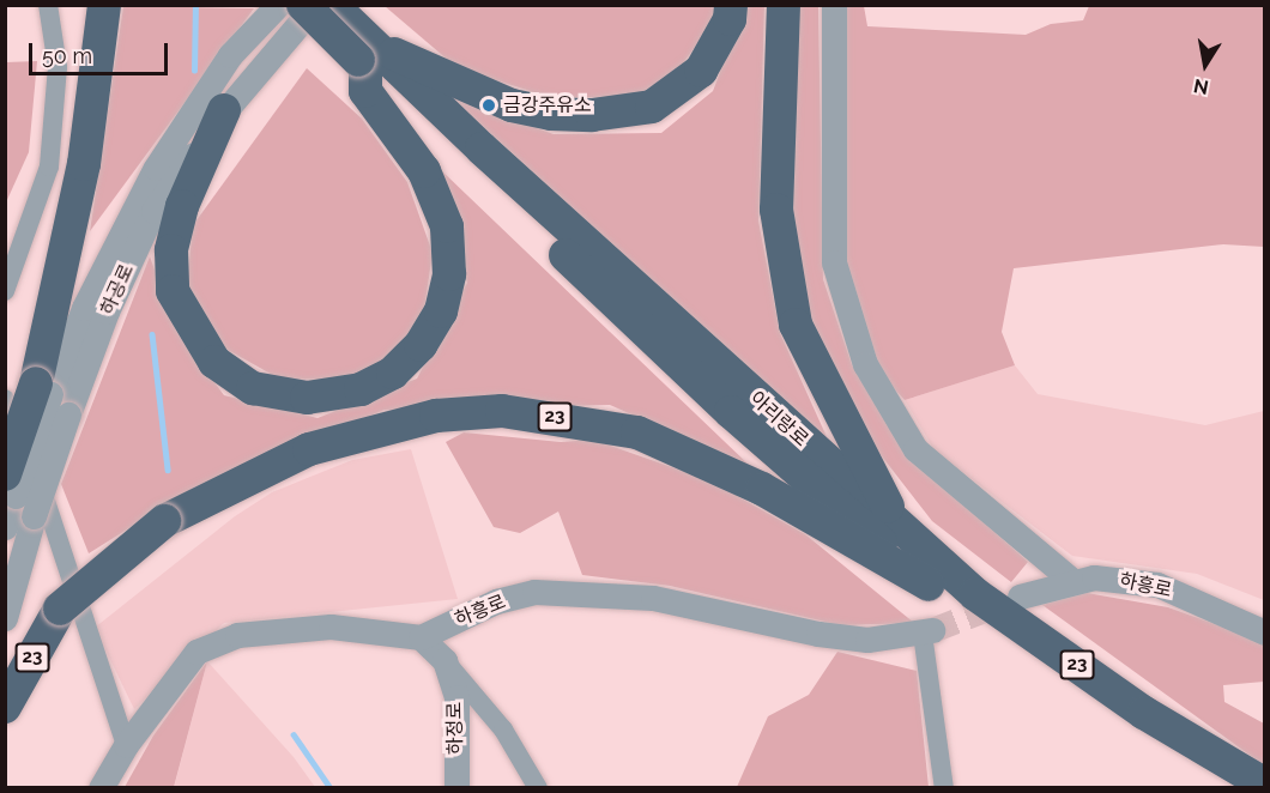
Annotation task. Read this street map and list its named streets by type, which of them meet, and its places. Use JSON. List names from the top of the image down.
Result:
{
  "streets": {
    "highway": ["23", "아리랑로"],
    "street": ["하공로", "하흥로", "하정로"]
  },
  "crossings": [
    ["23", "아리랑로"],
    ["하흥로", "하정로"]
  ],
  "places": ["금강주유소"],
  "scale_bar": "50 m",
  "north": "bottom"
}
